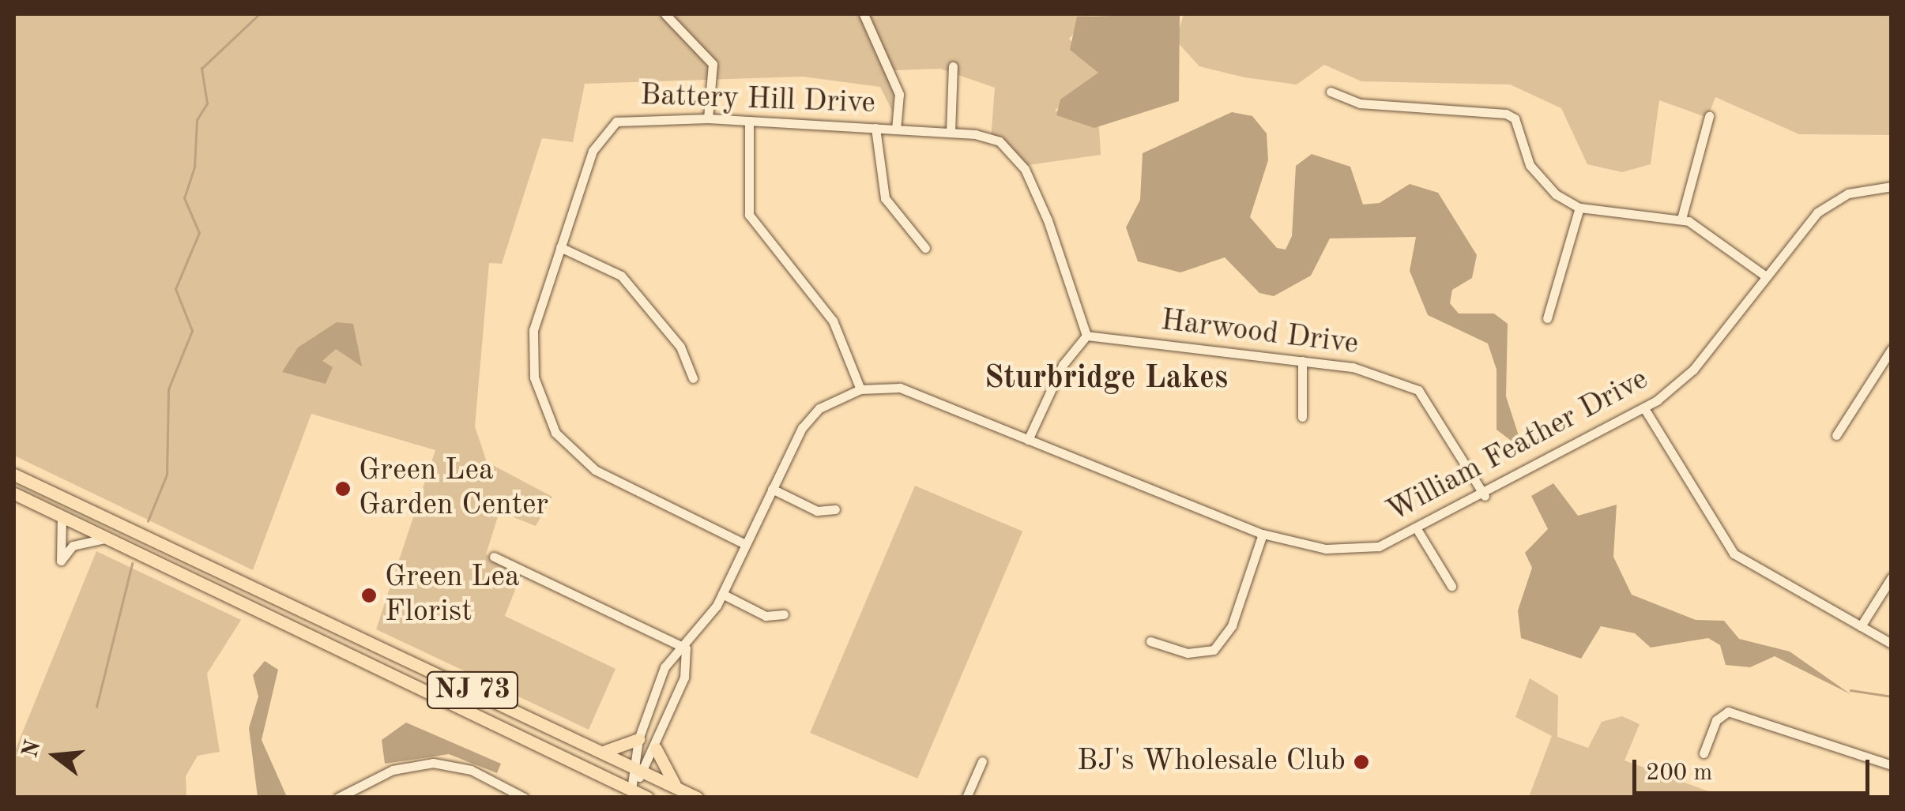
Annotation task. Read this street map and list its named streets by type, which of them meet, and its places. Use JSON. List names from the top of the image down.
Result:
{
  "streets": {
    "highway": ["NJ 73"],
    "street": ["Battery Hill Drive", "Harwood Drive", "William Feather Drive"]
  },
  "crossings": [
    ["Battery Hill Drive", "Harwood Drive"],
    ["Battery Hill Drive", "William Feather Drive"],
    ["Harwood Drive", "William Feather Drive"],
    ["William Feather Drive", "NJ 73"]
  ],
  "districts": ["Sturbridge Lakes"],
  "places": ["Green Lea Garden Center", "Green Lea Florist", "BJ's Wholesale Club"],
  "scale_bar": "200 m",
  "north": "left"
}
